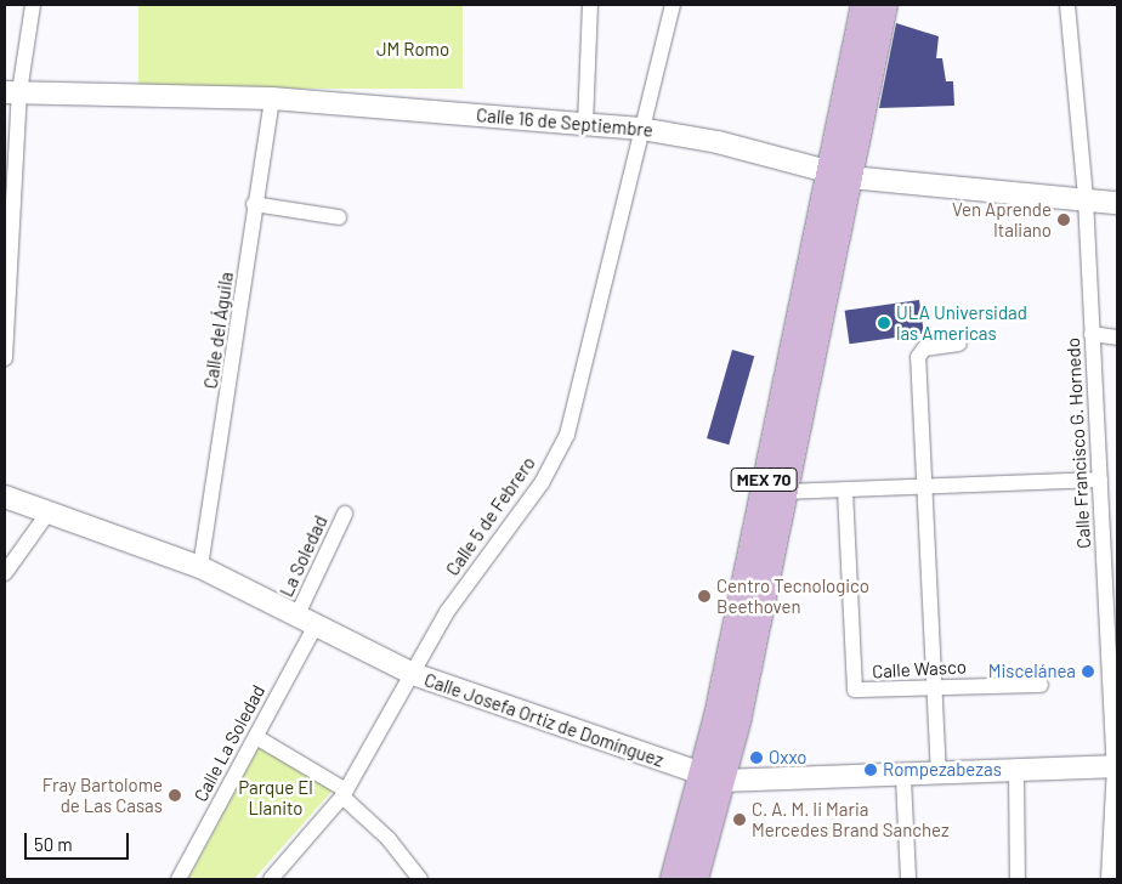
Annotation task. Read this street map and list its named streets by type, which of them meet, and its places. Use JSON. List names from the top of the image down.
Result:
{
  "streets": {
    "main road": ["Calle 16 de Septiembre", "MEX 70", "Calle Josefa Ortiz de Domínguez"],
    "street": [
      "Calle del Águila",
      "Calle Francisco G. Hornedo",
      "Calle 5 de Febrero",
      "La Soledad",
      "Calle Wasco",
      "Calle La Soledad"
    ]
  },
  "crossings": [
    ["Calle 16 de Septiembre", "Calle del Águila"],
    ["Calle 16 de Septiembre", "Calle Francisco G. Hornedo"],
    ["Calle 16 de Septiembre", "MEX 70"],
    ["Calle 16 de Septiembre", "Calle 5 de Febrero"],
    ["Calle del Águila", "Calle Josefa Ortiz de Domínguez"],
    ["Calle Francisco G. Hornedo", "Calle Josefa Ortiz de Domínguez"],
    ["MEX 70", "Calle Josefa Ortiz de Domínguez"],
    ["Calle 5 de Febrero", "Calle Josefa Ortiz de Domínguez"],
    ["La Soledad", "Calle Josefa Ortiz de Domínguez"],
    ["Calle Josefa Ortiz de Domínguez", "Calle La Soledad"]
  ],
  "parks": ["JM Romo", "Parque El Llanito"],
  "places": [
    "Ven Aprende Italiano",
    "ULA Universidad las Americas",
    "Centro Tecnologico Beethoven",
    "Miscelánea",
    "Oxxo",
    "Rompezabezas",
    "Fray Bartolome de Las Casas",
    "C. A. M. Ii Maria Mercedes Brand Sanchez"
  ],
  "scale_bar": "50 m"
}
